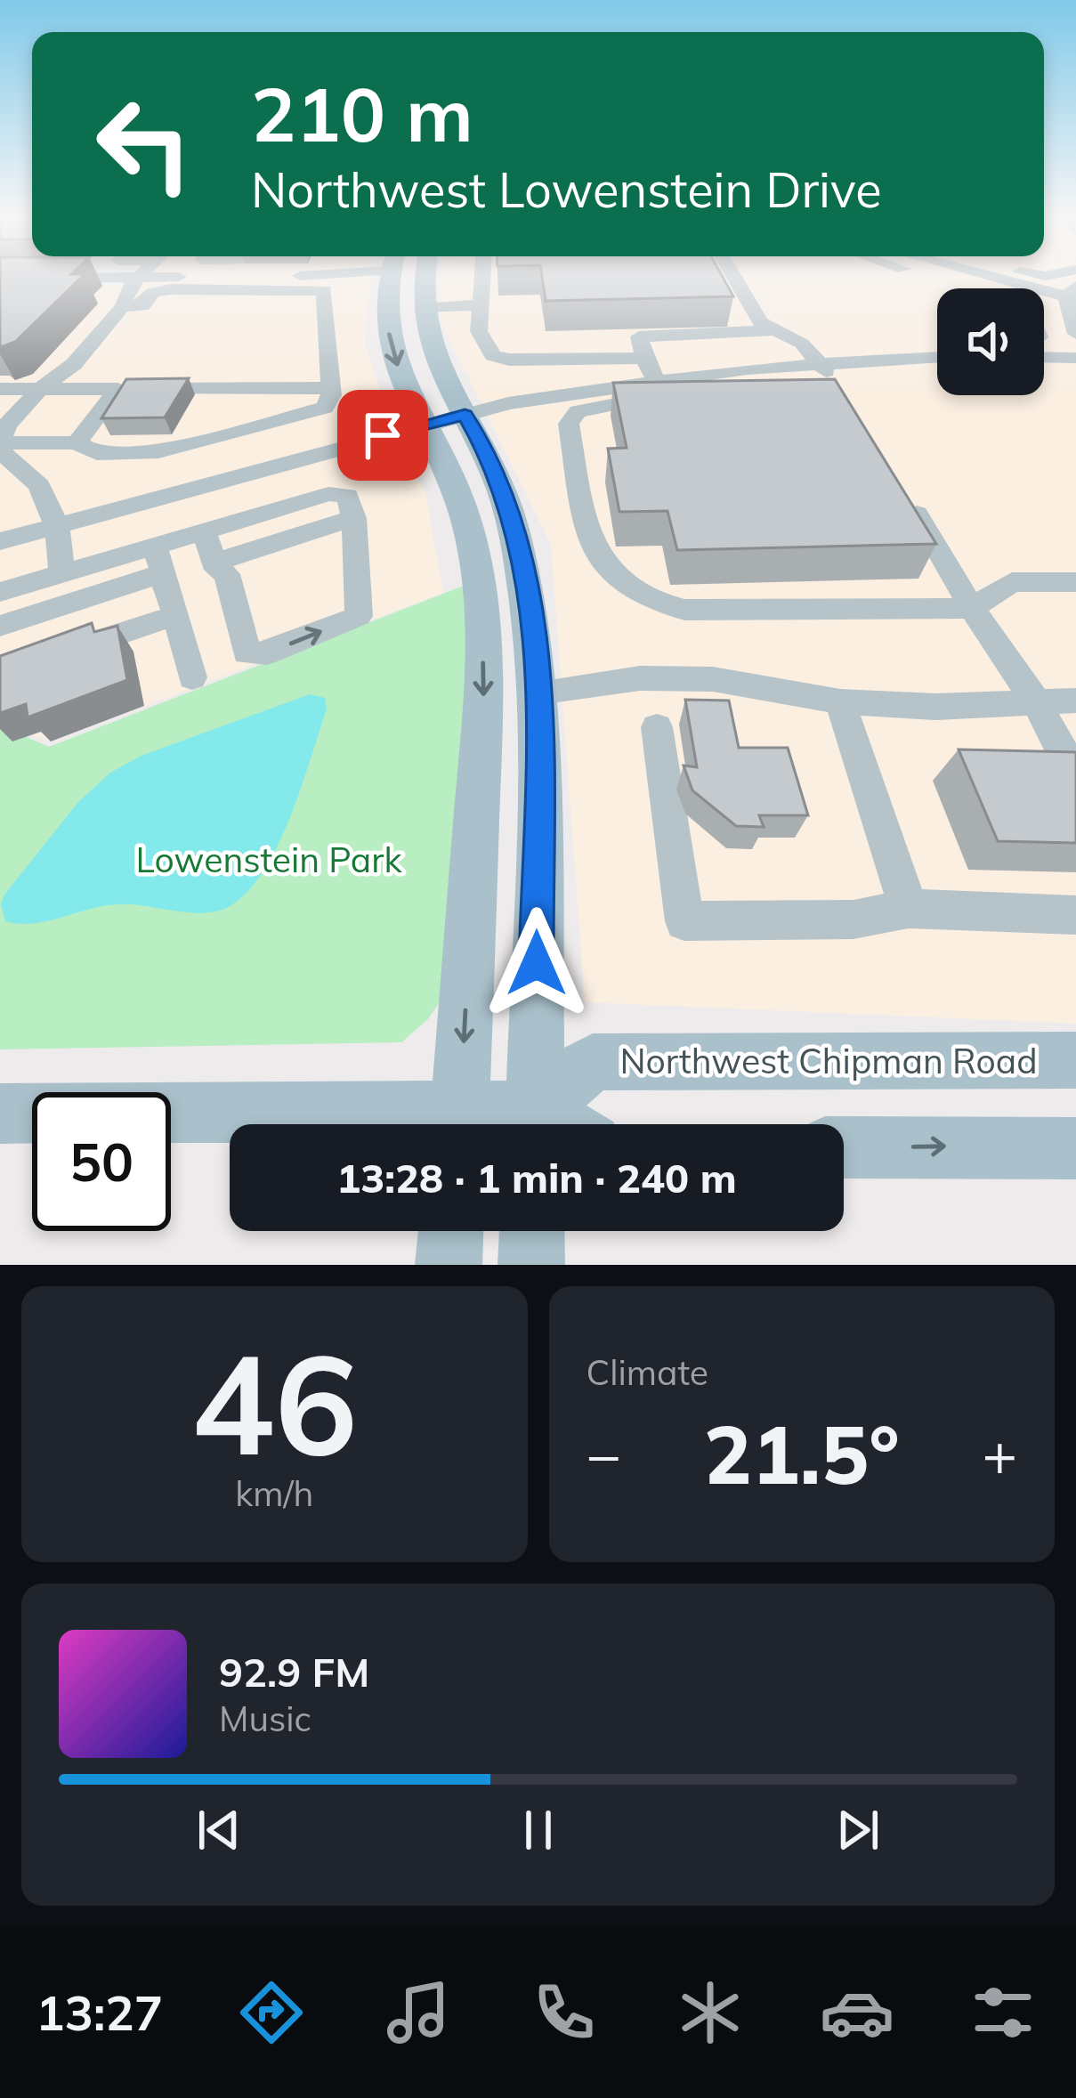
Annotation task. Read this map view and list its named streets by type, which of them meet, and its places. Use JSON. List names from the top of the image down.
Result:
{
  "streets": {
    "main road": ["Northwest Chipman Road"]
  },
  "parks": ["Lowenstein Park"],
  "page": {
    "turn": ["210 m", "Northwest Lowenstein Drive"],
    "limit": "50",
    "trip": "13:28 · 1 min · 240 m",
    "tile": [
      ["46", "km/h"],
      "Climate"
    ],
    "heat": ["−", "21.5°", "+"],
    "song": ["92.9 FM", "Music"],
    "tabs": "13:27"
  }
}
